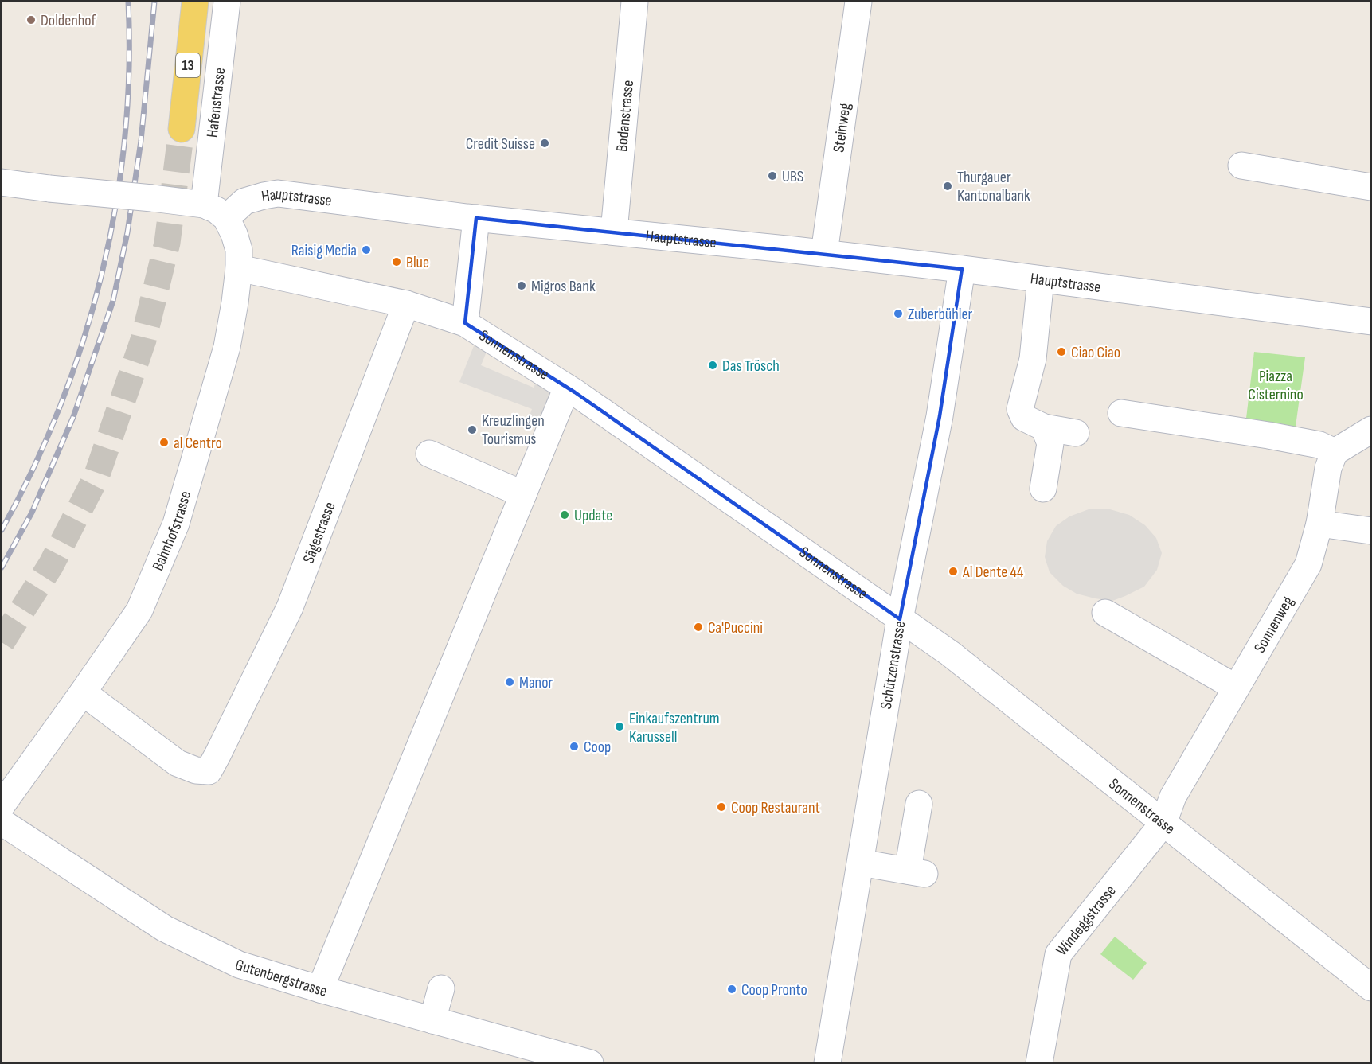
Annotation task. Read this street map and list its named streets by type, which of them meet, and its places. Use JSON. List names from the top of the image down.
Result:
{
  "streets": {
    "main road": ["13", "Hafenstrasse"],
    "street": [
      "Bodanstrasse",
      "Steinweg",
      "Hauptstrasse",
      "Sonnenstrasse",
      "Bahnhofstrasse",
      "Sägestrasse",
      "Sonnenweg",
      "Schützenstrasse",
      "Windeggstrasse",
      "Gutenbergstrasse"
    ]
  },
  "crossings": [
    ["Bodanstrasse", "Hauptstrasse"],
    ["Steinweg", "Hauptstrasse"],
    ["Hauptstrasse", "Bahnhofstrasse"],
    ["Hauptstrasse", "Schützenstrasse"],
    ["Sonnenstrasse", "Bahnhofstrasse"],
    ["Sonnenstrasse", "Sägestrasse"],
    ["Sonnenstrasse", "Sonnenweg"],
    ["Sonnenstrasse", "Schützenstrasse"],
    ["Sonnenstrasse", "Windeggstrasse"],
    ["Bahnhofstrasse", "Sägestrasse"],
    ["Sonnenweg", "Windeggstrasse"]
  ],
  "parks": ["Piazza Cisternino"],
  "places": [
    "Doldenhof",
    "Credit Suisse",
    "UBS",
    "Thurgauer Kantonalbank",
    "Raisig Media",
    "Blue",
    "Migros Bank",
    "Zuberbühler",
    "Ciao Ciao",
    "Das Trösch",
    "Kreuzlingen Tourismus",
    "al Centro",
    "Update",
    "Al Dente 44",
    "Ca'Puccini",
    "Manor",
    "Einkaufszentrum Karussell",
    "Coop",
    "Coop Restaurant",
    "Coop Pronto"
  ]
}
